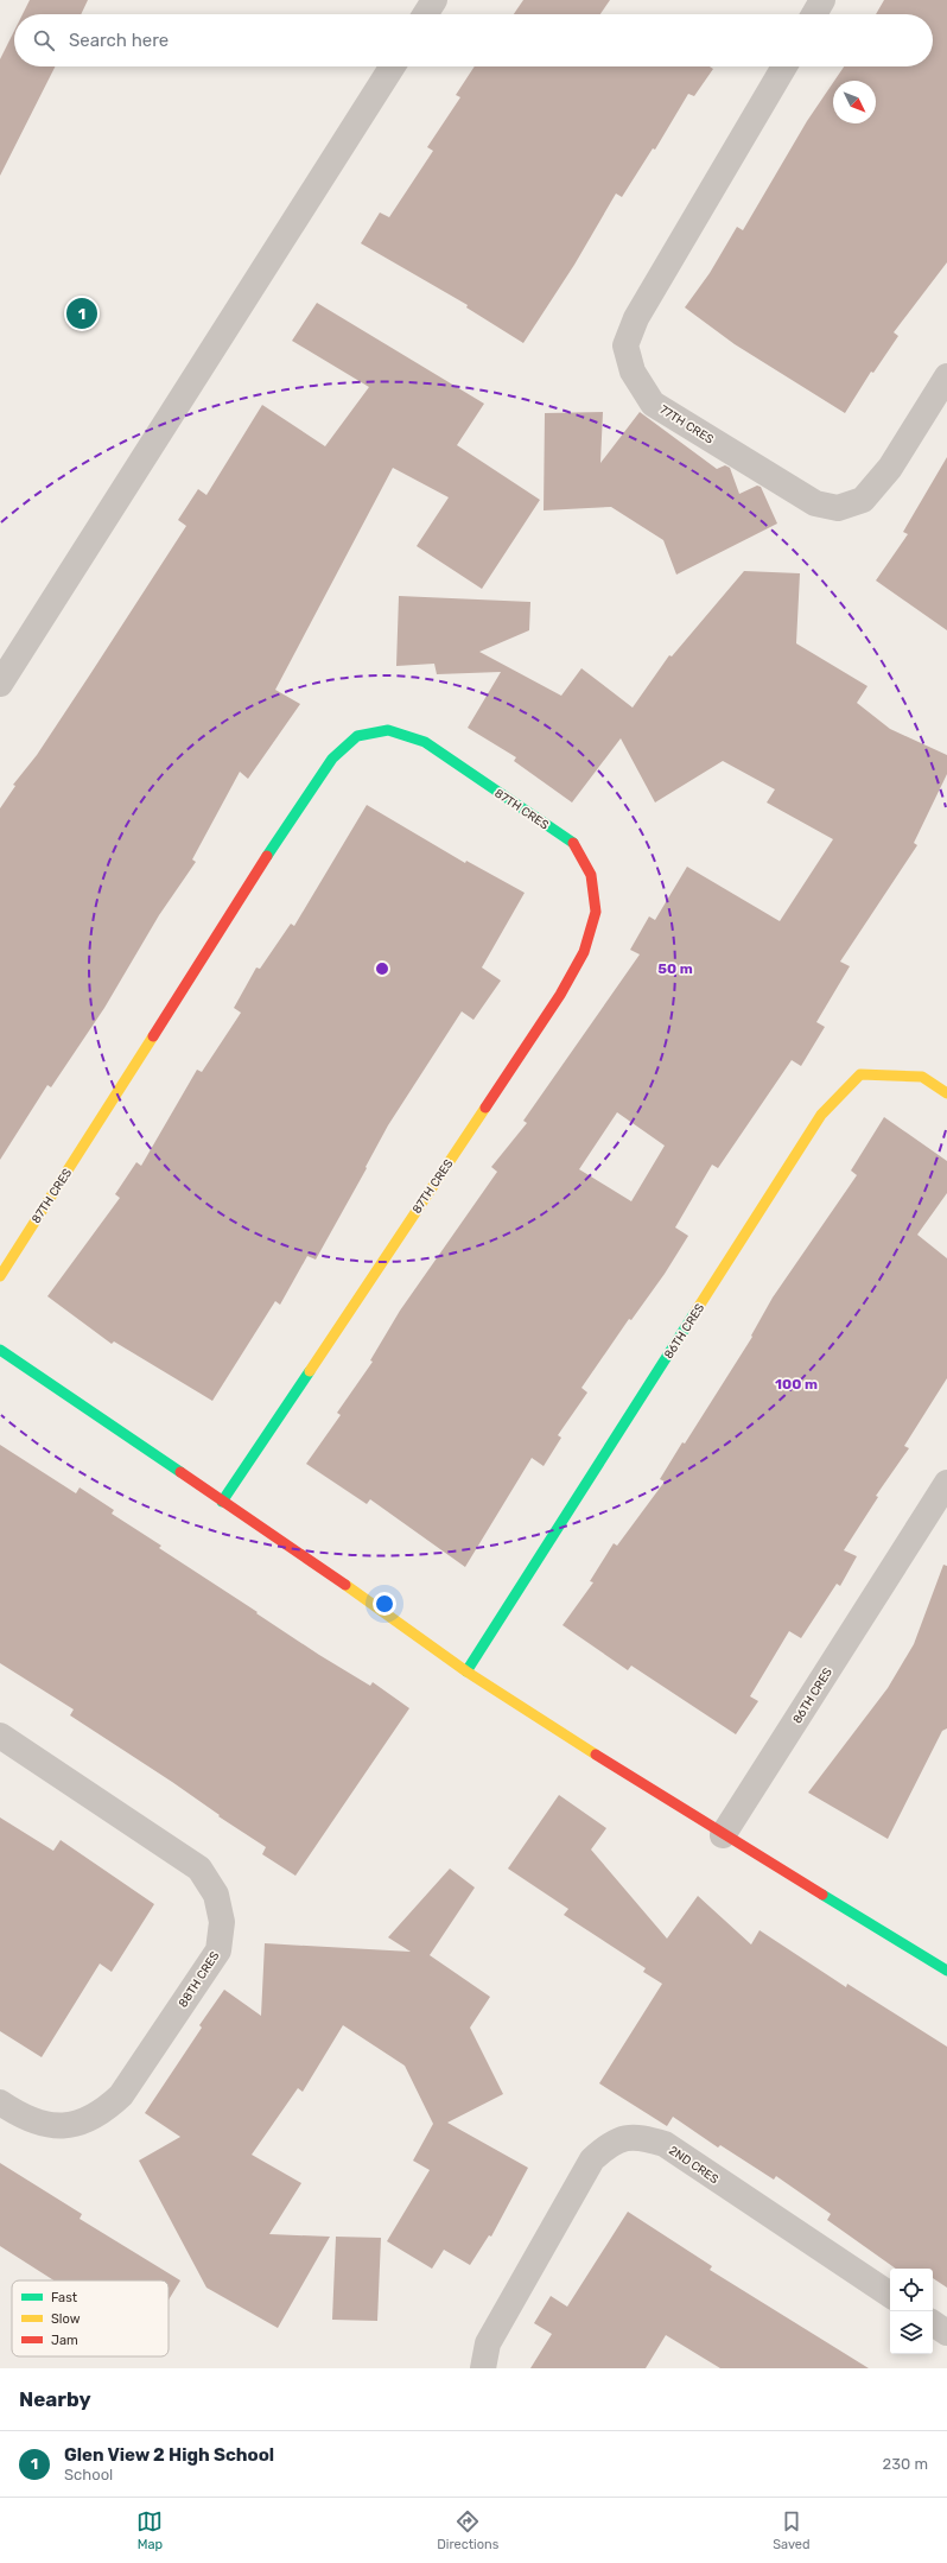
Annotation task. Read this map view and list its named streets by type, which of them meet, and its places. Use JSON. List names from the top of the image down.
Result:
{
  "streets": {
    "street": [
      "77TH CRES",
      "87TH CRES",
      "86TH CRES",
      "88TH CRES",
      "2ND CRES"
    ]
  },
  "legend": ["Fast", "Slow", "Jam"],
  "north": "bottom right",
  "page": {
    "search": "Search here",
    "pins": "1",
    "heading": "Nearby",
    "list": [
      {
        "mark": "1",
        "name": "Glen View 2 High School",
        "note": "School",
        "value": "230 m"
      }
    ],
    "nav": ["Map", "Directions", "Saved"]
  },
  "rings": ["50 m", "100 m"]
}
